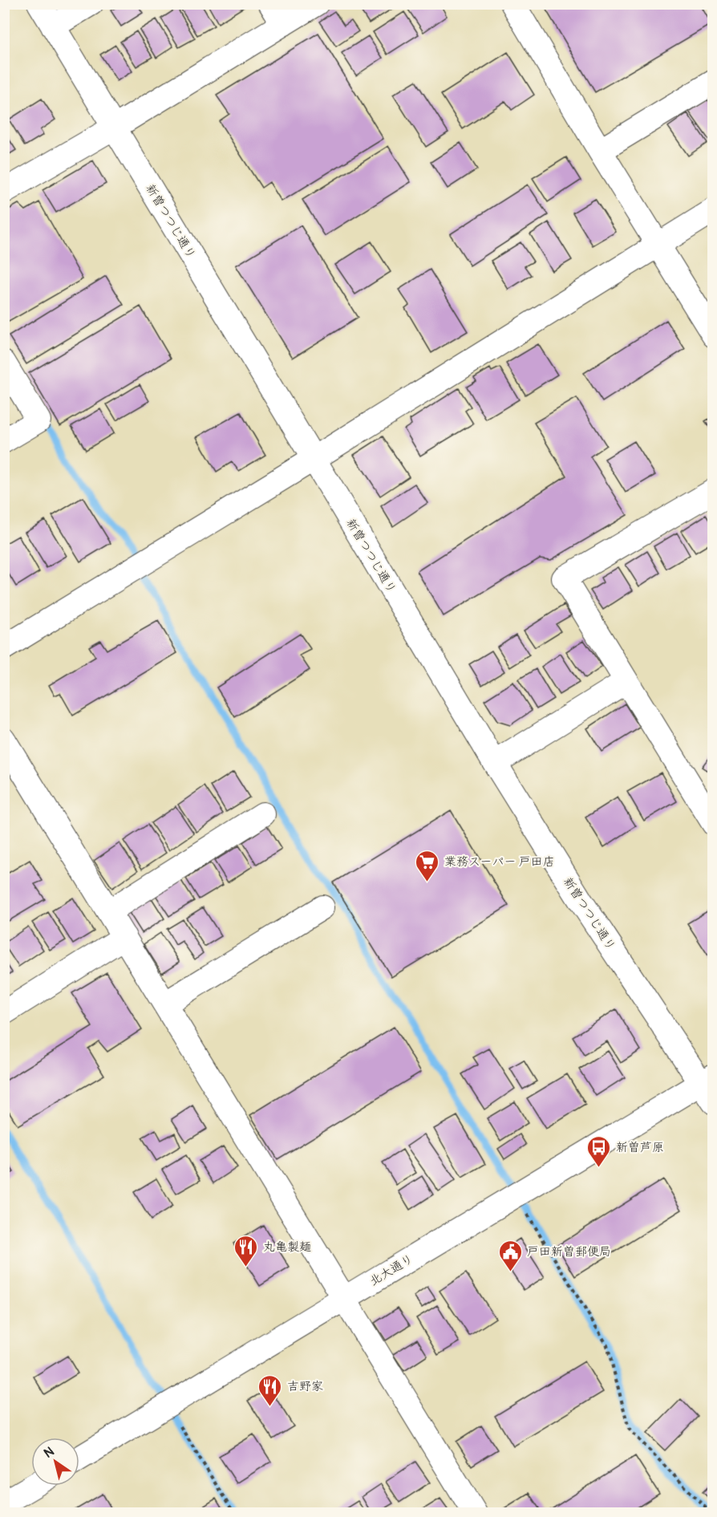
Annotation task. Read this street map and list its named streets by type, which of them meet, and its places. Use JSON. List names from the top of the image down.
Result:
{
  "streets": {
    "street": ["新曽つつじ通り", "北大通り"]
  },
  "crossings": [
    ["新曽つつじ通り", "北大通り"]
  ],
  "places": {
    "supermarket": ["業務スーパー 戸田店"],
    "bus stop": ["新曽芦原"],
    "restaurant": ["丸亀製麺", "吉野家"],
    "public building": ["戸田新曽郵便局"]
  },
  "north": "top left"
}
